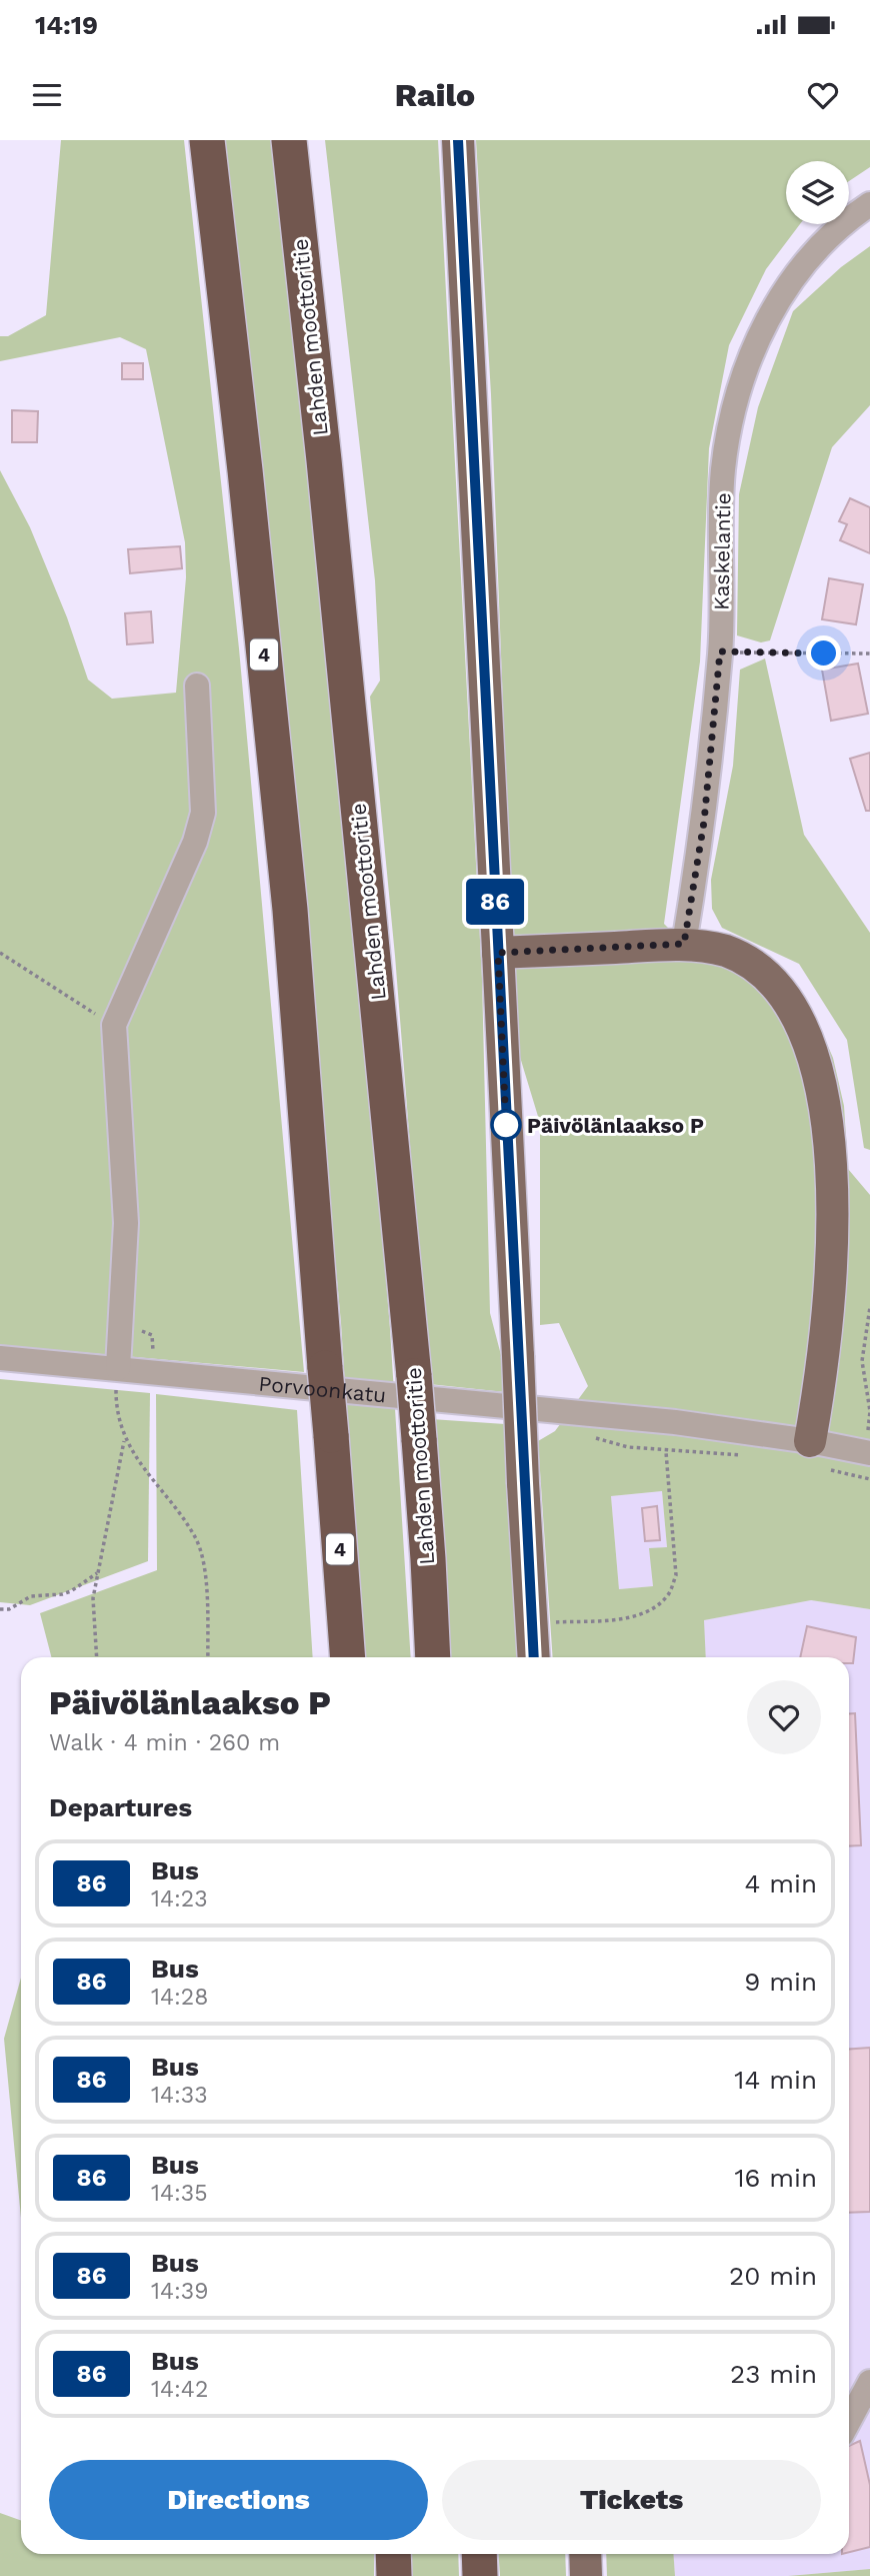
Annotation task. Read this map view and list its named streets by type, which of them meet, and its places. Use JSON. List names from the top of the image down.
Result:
{
  "streets": {
    "highway": ["Lahden moottoritie", "4"],
    "street": ["Kaskelantie", "Porvoonkatu"]
  },
  "places": ["Päivölänlaakso P"],
  "lines": ["bus line 86"],
  "page": {
    "status": "14:19",
    "header": "Railo",
    "on_map": "86",
    "heading": [
      ["Päivölänlaakso P", "Walk · 4 min · 260 m"],
      "Departures"
    ],
    "list": [
      {
        "mark": "86",
        "name": "Bus",
        "note": "14:23",
        "value": "4 min"
      },
      {
        "mark": "86",
        "name": "Bus",
        "note": "14:28",
        "value": "9 min"
      },
      {
        "mark": "86",
        "name": "Bus",
        "note": "14:33",
        "value": "14 min"
      },
      {
        "mark": "86",
        "name": "Bus",
        "note": "14:35",
        "value": "16 min"
      },
      {
        "mark": "86",
        "name": "Bus",
        "note": "14:39",
        "value": "20 min"
      },
      {
        "mark": "86",
        "name": "Bus",
        "note": "14:42",
        "value": "23 min"
      }
    ],
    "buttons": ["Directions", "Tickets"]
  }
}
